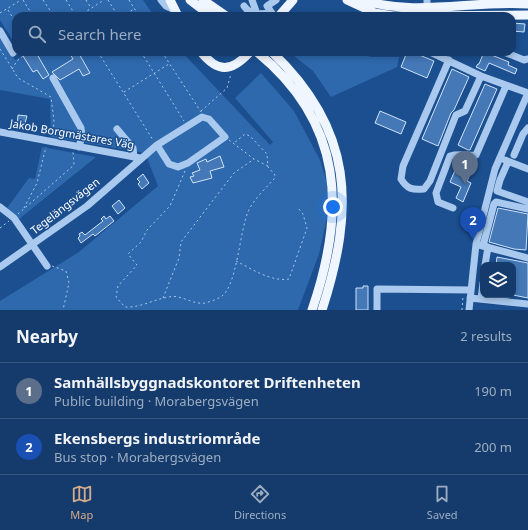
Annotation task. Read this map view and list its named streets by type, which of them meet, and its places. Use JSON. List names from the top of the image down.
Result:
{
  "streets": {
    "street": ["Jakob Borgmästares Väg", "Tegelängsvägen"]
  },
  "crossings": [
    ["Jakob Borgmästares Väg", "Tegelängsvägen"]
  ],
  "page": {
    "search": "Search here",
    "pins": ["1", "2"],
    "heading": ["Nearby", "2 results"],
    "list": [
      {
        "mark": "1",
        "name": "Samhällsbyggnadskontoret Driftenheten",
        "note": "Public building · Morabergsvägen",
        "value": "190 m"
      },
      {
        "mark": "2",
        "name": "Ekensbergs industriområde",
        "note": "Bus stop · Morabergsvägen",
        "value": "200 m"
      }
    ],
    "nav": ["Map", "Directions", "Saved"]
  }
}
